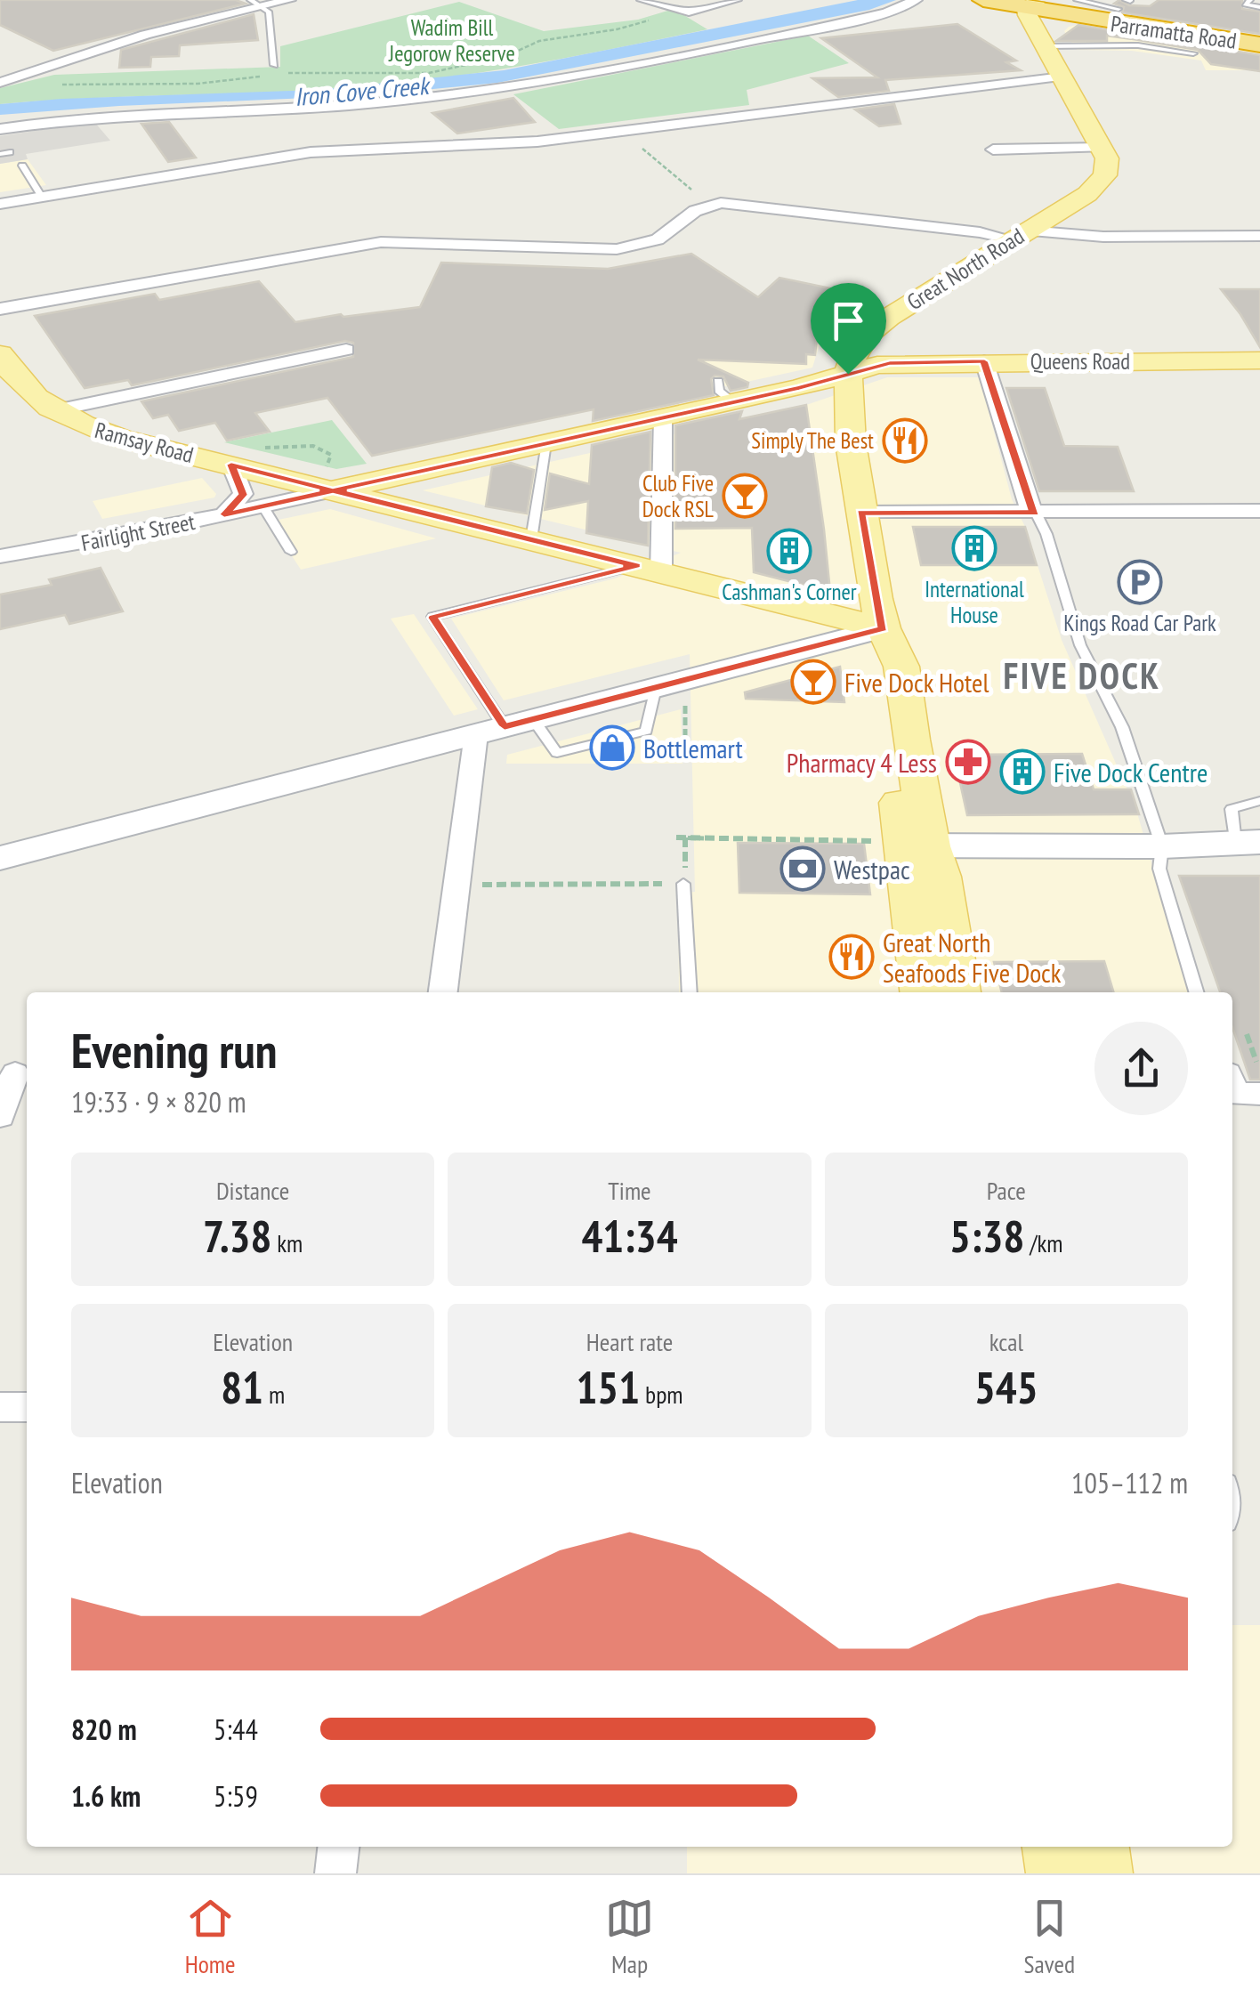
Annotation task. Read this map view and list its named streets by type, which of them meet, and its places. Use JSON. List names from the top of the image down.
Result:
{
  "streets": {
    "highway": ["Parramatta Road"],
    "main road": [
      "Great North Road",
      "Queens Road",
      "Ramsay Road",
      "Fairlight Street"
    ]
  },
  "crossings": [
    ["Great North Road", "Queens Road"],
    ["Great North Road", "Ramsay Road"],
    ["Great North Road", "Fairlight Street"],
    ["Queens Road", "Fairlight Street"],
    ["Ramsay Road", "Fairlight Street"]
  ],
  "districts": ["FIVE DOCK"],
  "water": ["Iron Cove Creek"],
  "parks": ["Wadim Bill Jegorow Reserve"],
  "places": {
    "restaurant": ["Simply The Best", "Great North Seafoods Five Dock"],
    "bar": ["Club Five Dock RSL", "Five Dock Hotel"],
    "building": ["International House", "Cashman's Corner", "Five Dock Centre"],
    "parking": ["Kings Road Car Park"],
    "shop": ["Bottlemart"],
    "pharmacy": ["Pharmacy 4 Less"],
    "bank": ["Westpac"]
  },
  "page": {
    "heading": ["Evening run", "19:33 · 9 × 820 m"],
    "stats": [
      ["Distance", "7.38 km"],
      ["Time", "41:34"],
      ["Pace", "5:38 /km"],
      ["Elevation", "81 m"],
      ["Heart rate", "151 bpm"],
      ["kcal", "545"]
    ],
    "chart": ["Elevation", "105–112 m"],
    "list": [
      {
        "name": "820 m",
        "note": "5:44"
      },
      {
        "name": "1.6 km",
        "note": "5:59"
      }
    ],
    "tabs": ["Home", "Map", "Saved"]
  }
}
